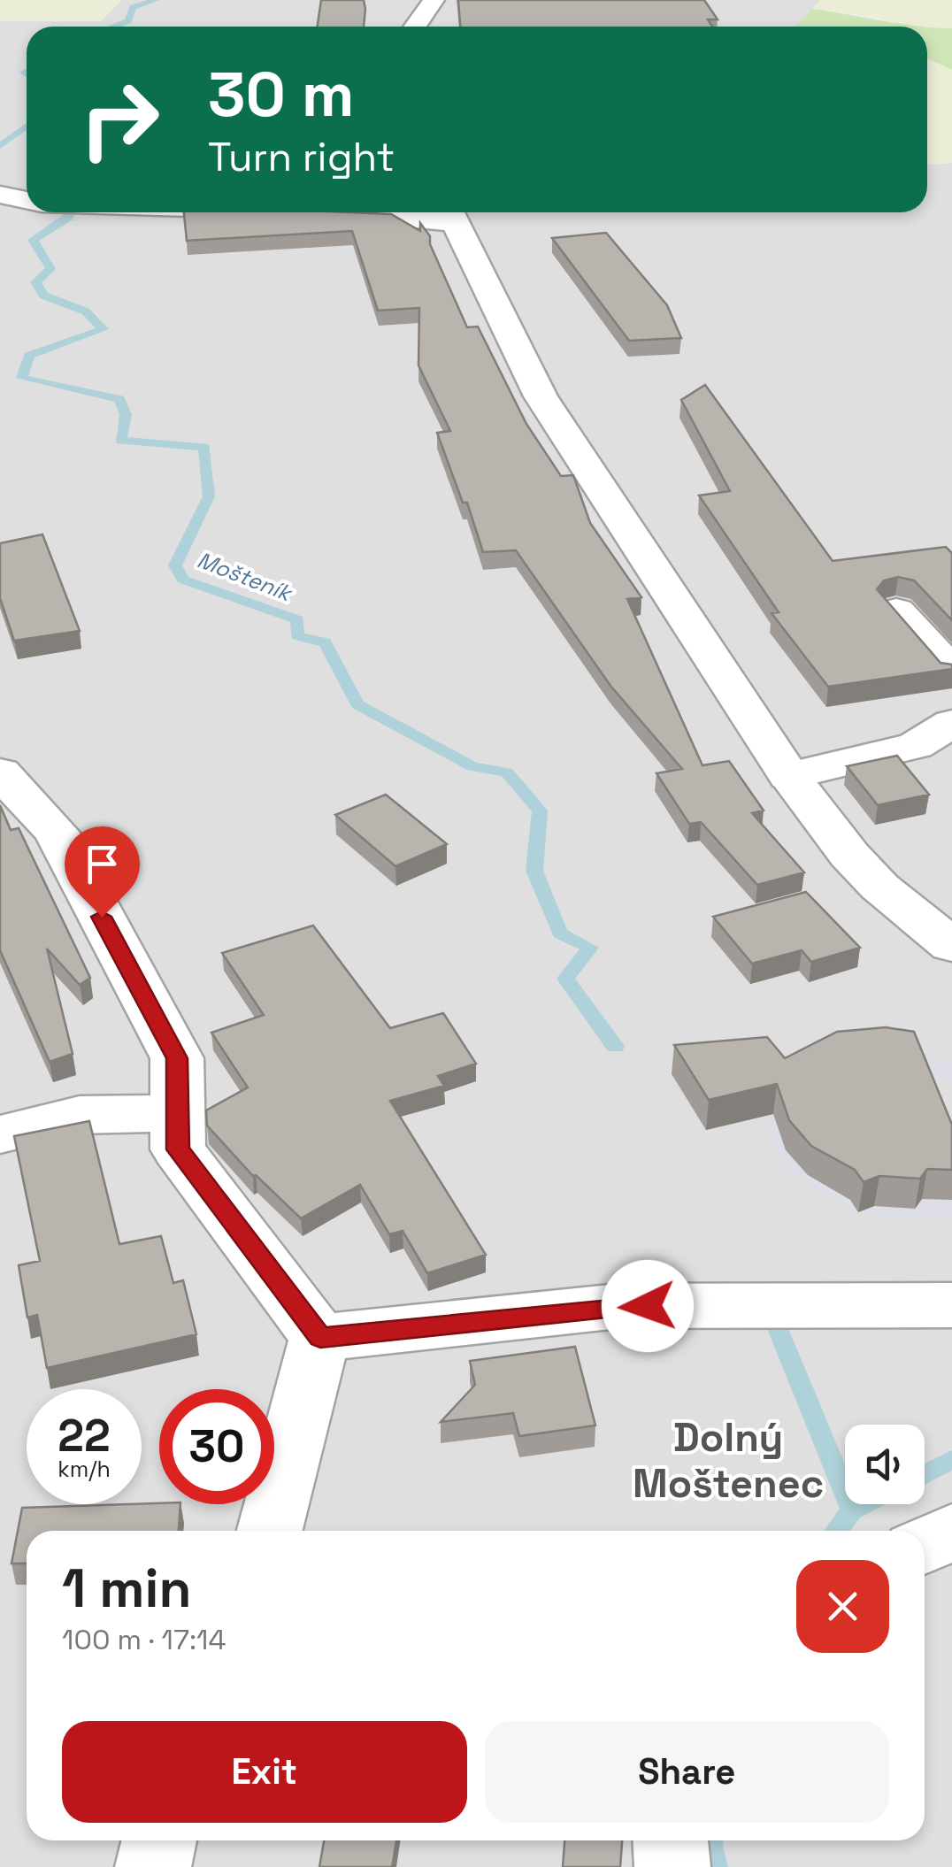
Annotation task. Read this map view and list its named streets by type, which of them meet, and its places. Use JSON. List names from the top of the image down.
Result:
{
  "districts": ["Dolný Moštenec"],
  "water": ["Mošteník"],
  "page": {
    "turn": ["30 m", "Turn right"],
    "speed": "22 km/h",
    "limit": "30",
    "heading": ["1 min", "100 m · 17:14"],
    "buttons": ["Exit", "Share"]
  }
}
